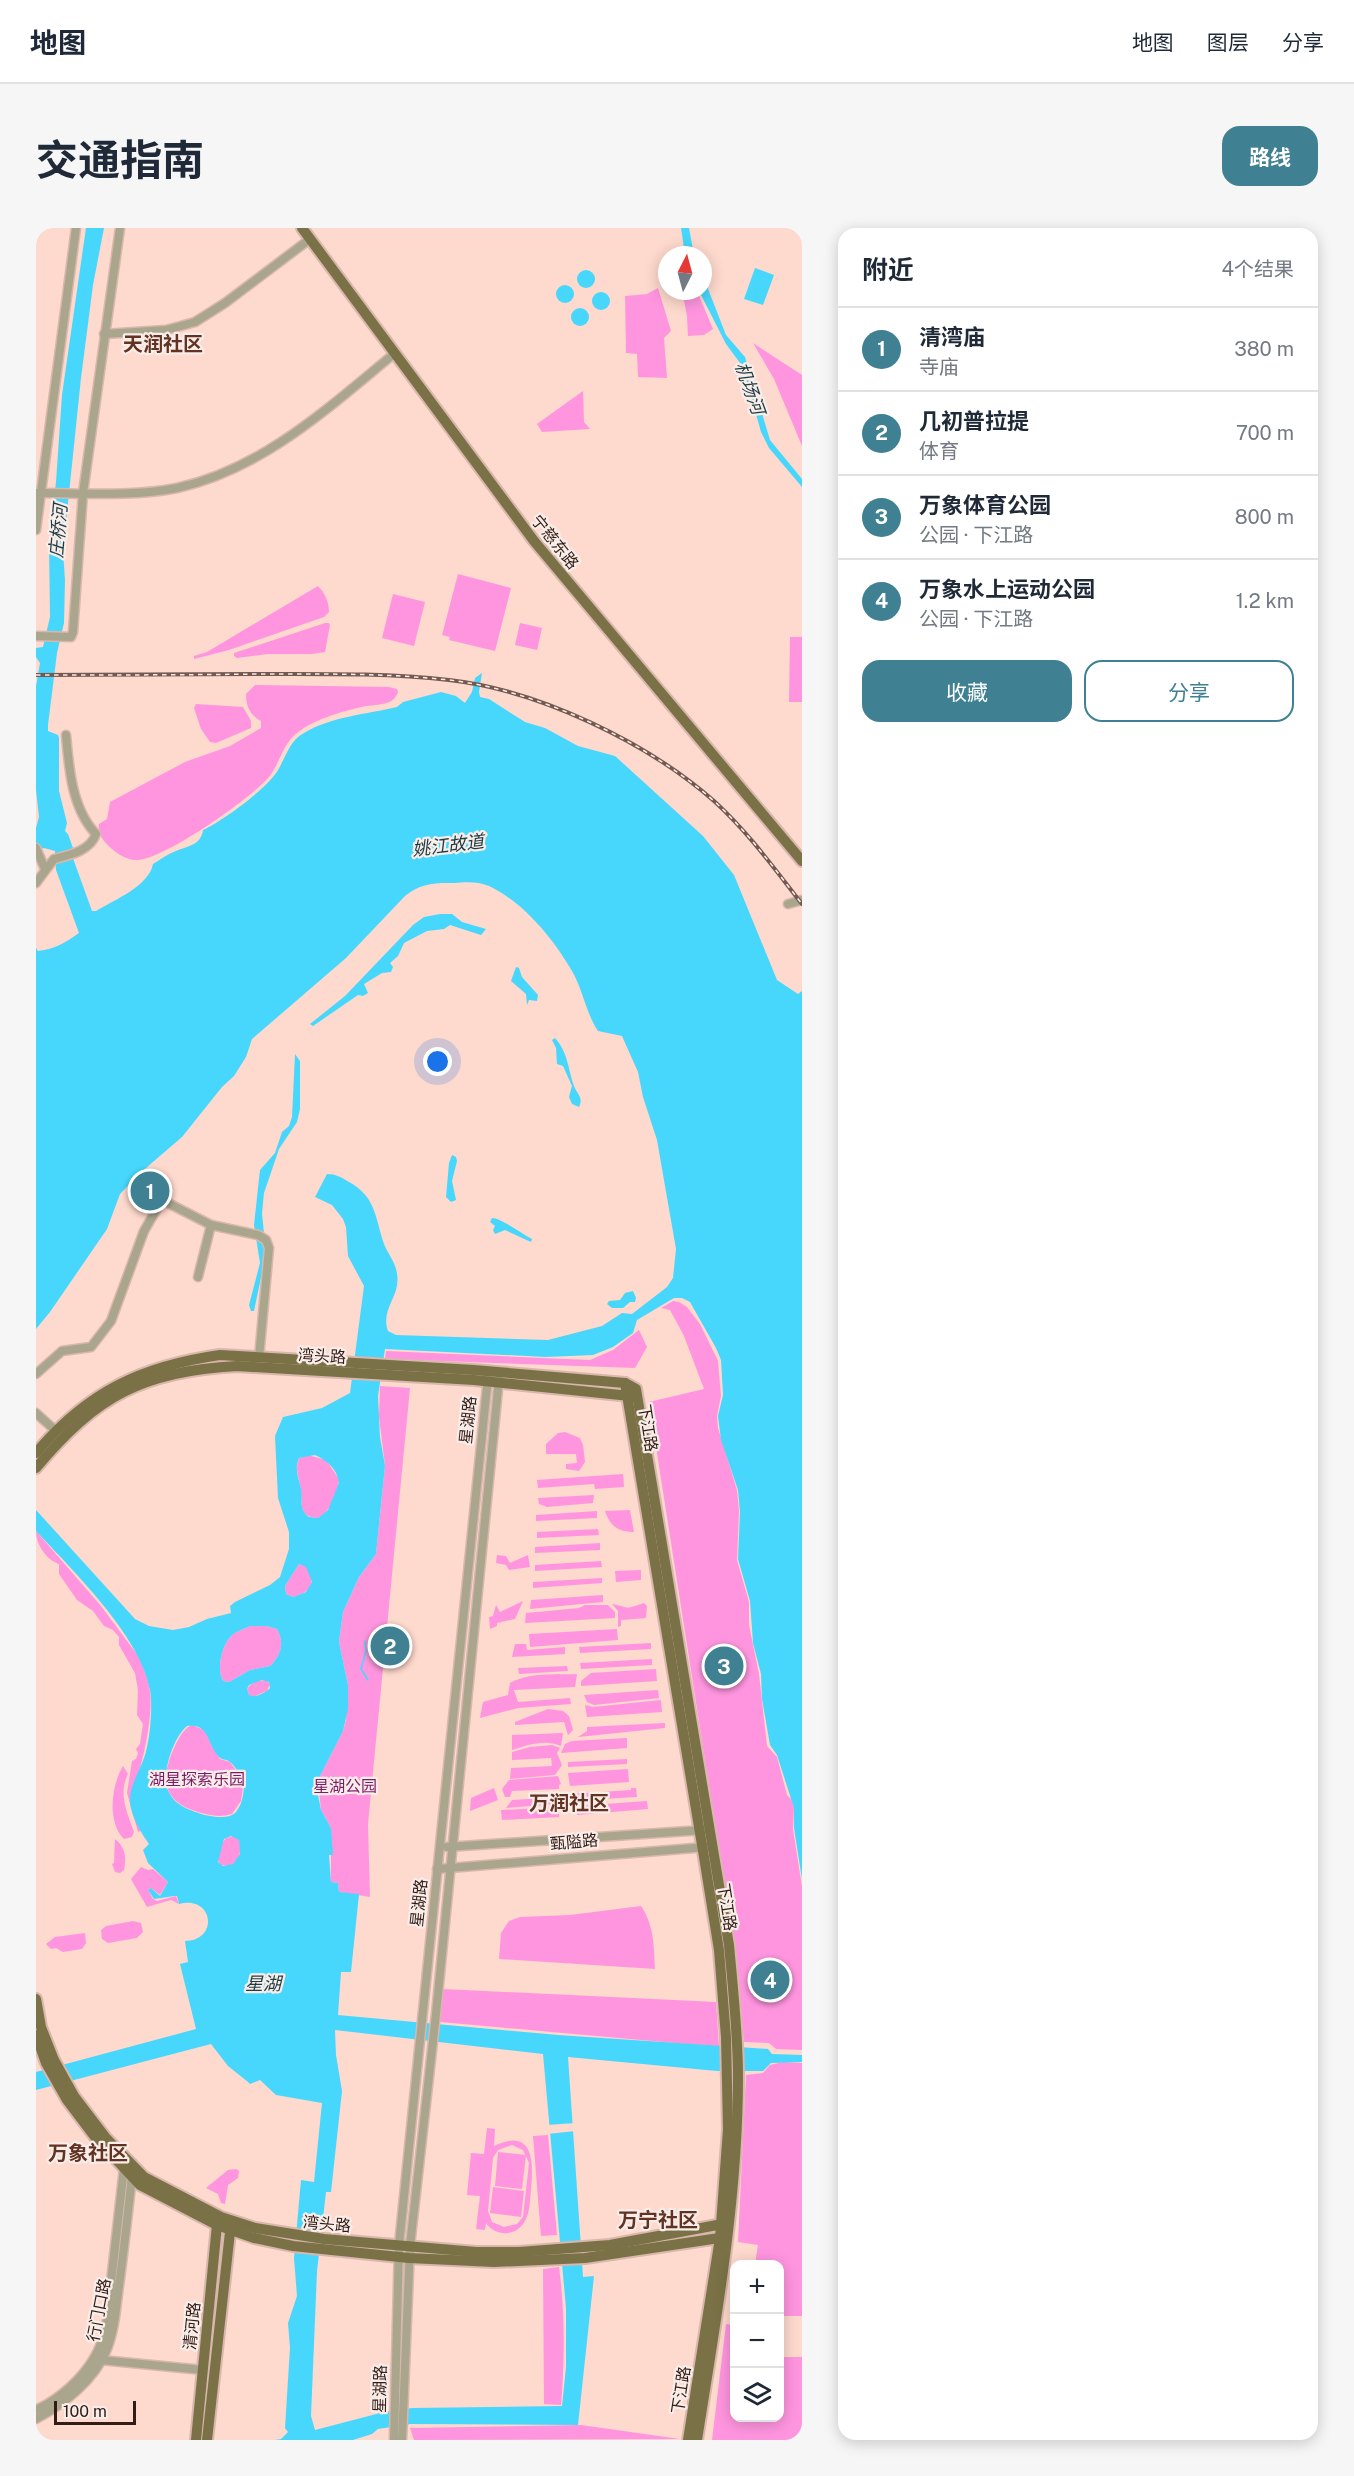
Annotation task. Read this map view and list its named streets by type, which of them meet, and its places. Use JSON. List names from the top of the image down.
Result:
{
  "streets": {
    "main road": [
      "宁慈东路",
      "湾头路",
      "下江路",
      "清河路"
    ],
    "street": ["星湖路", "甄隘路", "行门口路"]
  },
  "crossings": [
    ["湾头路", "星湖路"],
    ["湾头路", "下江路"],
    ["湾头路", "行门口路"],
    ["湾头路", "清河路"],
    ["星湖路", "甄隘路"],
    ["下江路", "甄隘路"]
  ],
  "districts": [
    "天润社区",
    "万润社区",
    "万象社区",
    "万宁社区"
  ],
  "water": [
    "机场河",
    "庄桥河",
    "姚江故道",
    "星湖"
  ],
  "parks": ["湖星探索乐园", "星湖公园"],
  "scale_bar": "100 m",
  "north": "top",
  "page": {
    "header": "地图",
    "nav": ["地图", "图层", "分享"],
    "title": "交通指南",
    "buttons": [
      "路线",
      ["收藏", "分享"]
    ],
    "heading": ["附近", "4个结果"],
    "list": [
      {
        "mark": "1",
        "name": "清湾庙",
        "note": "寺庙",
        "value": "380 m"
      },
      {
        "mark": "2",
        "name": "几初普拉提",
        "note": "体育",
        "value": "700 m"
      },
      {
        "mark": "3",
        "name": "万象体育公园",
        "note": "公园 · 下江路",
        "value": "800 m"
      },
      {
        "mark": "4",
        "name": "万象水上运动公园",
        "note": "公园 · 下江路",
        "value": "1.2 km"
      }
    ],
    "pins": [
      "1",
      "2",
      "3",
      "4"
    ],
    "map_buttons": ["+", "−"],
    "scale": "100 m"
  }
}
